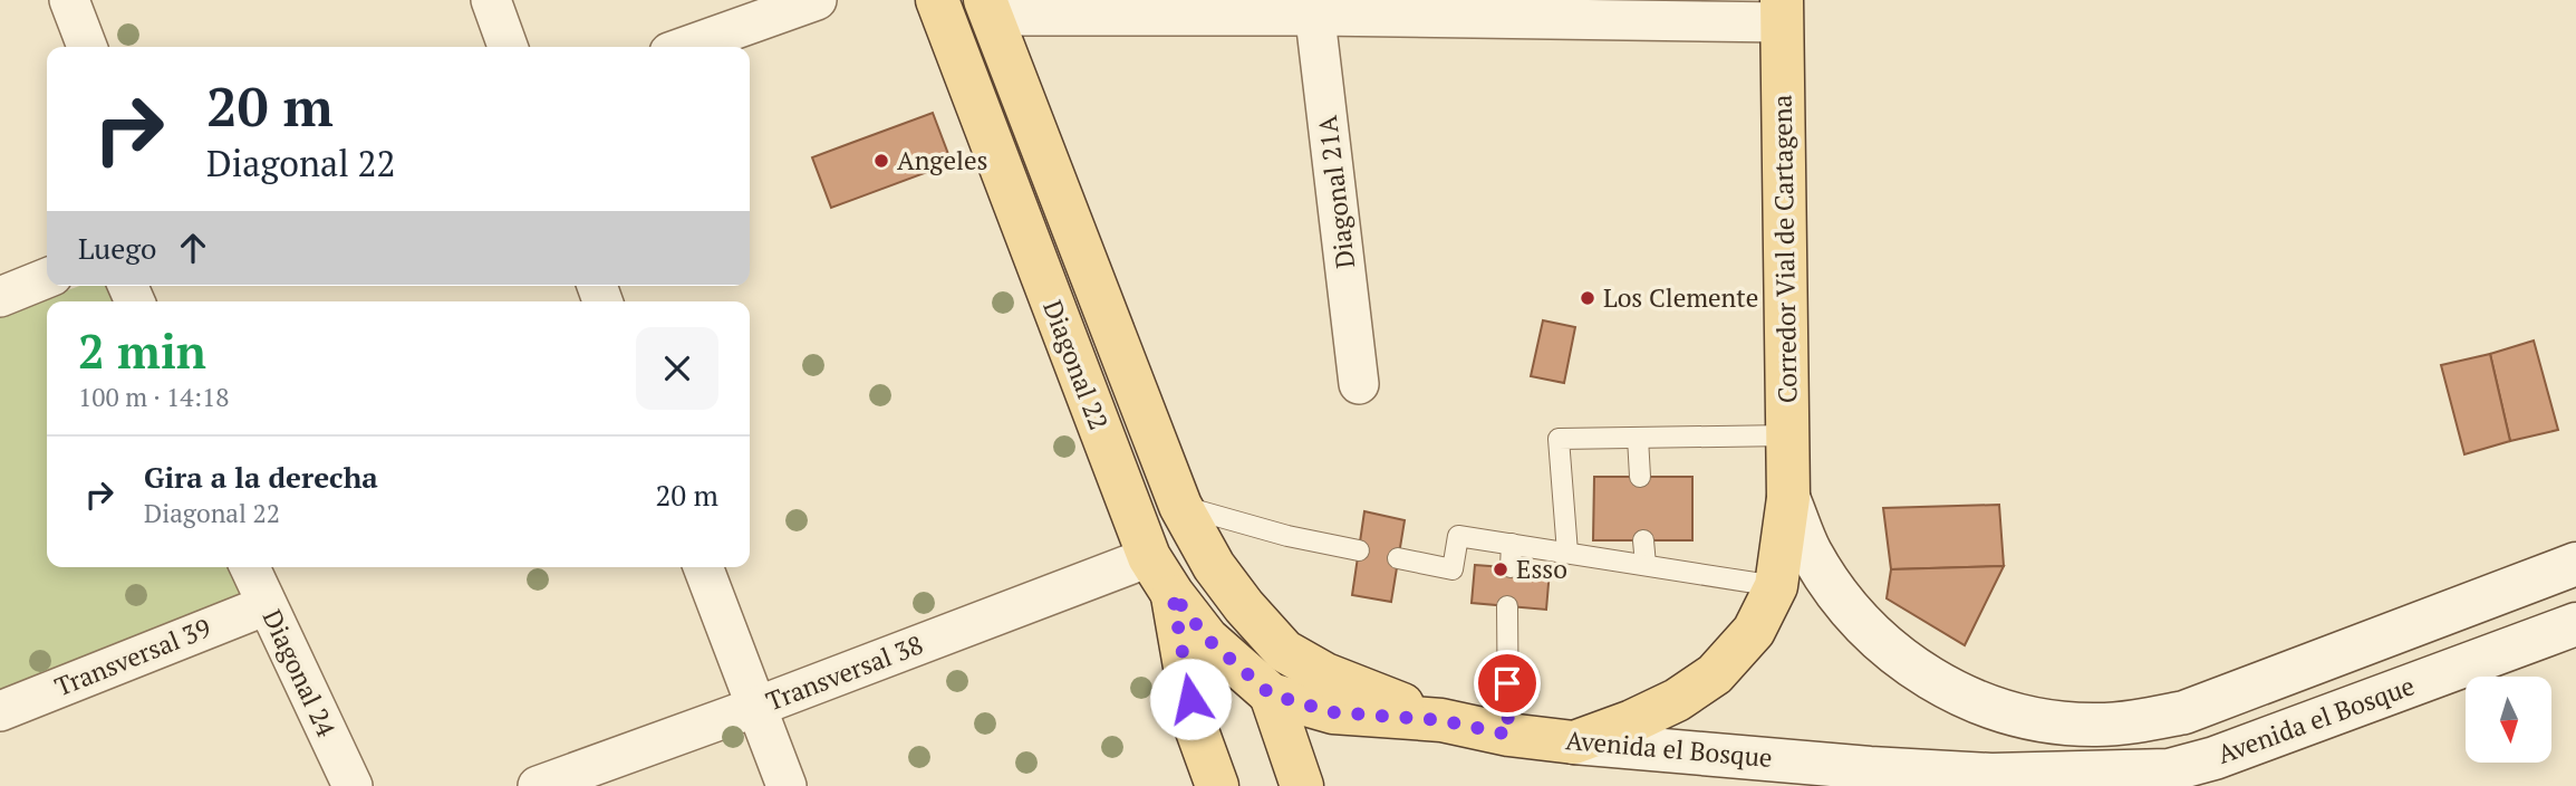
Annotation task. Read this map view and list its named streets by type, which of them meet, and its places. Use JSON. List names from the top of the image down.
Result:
{
  "streets": {
    "main road": ["Corredor Vial de Cartagena", "Diagonal 22", "Avenida el Bosque"],
    "street": [
      "Diagonal 21A",
      "Transversal 39",
      "Diagonal 24",
      "Transversal 38"
    ]
  },
  "crossings": [
    ["Corredor Vial de Cartagena", "Avenida el Bosque"],
    ["Diagonal 22", "Transversal 38"],
    ["Diagonal 22", "Avenida el Bosque"],
    ["Transversal 39", "Diagonal 24"]
  ],
  "places": ["Angeles", "Los Clemente", "Esso"],
  "north": "bottom",
  "page": {
    "turn": ["20 m", "Diagonal 22"],
    "then": "Luego",
    "heading": ["2 min", "100 m · 14:18"],
    "list": [
      {
        "name": "Gira a la derecha",
        "note": "Diagonal 22",
        "value": "20 m"
      }
    ]
  }
}
